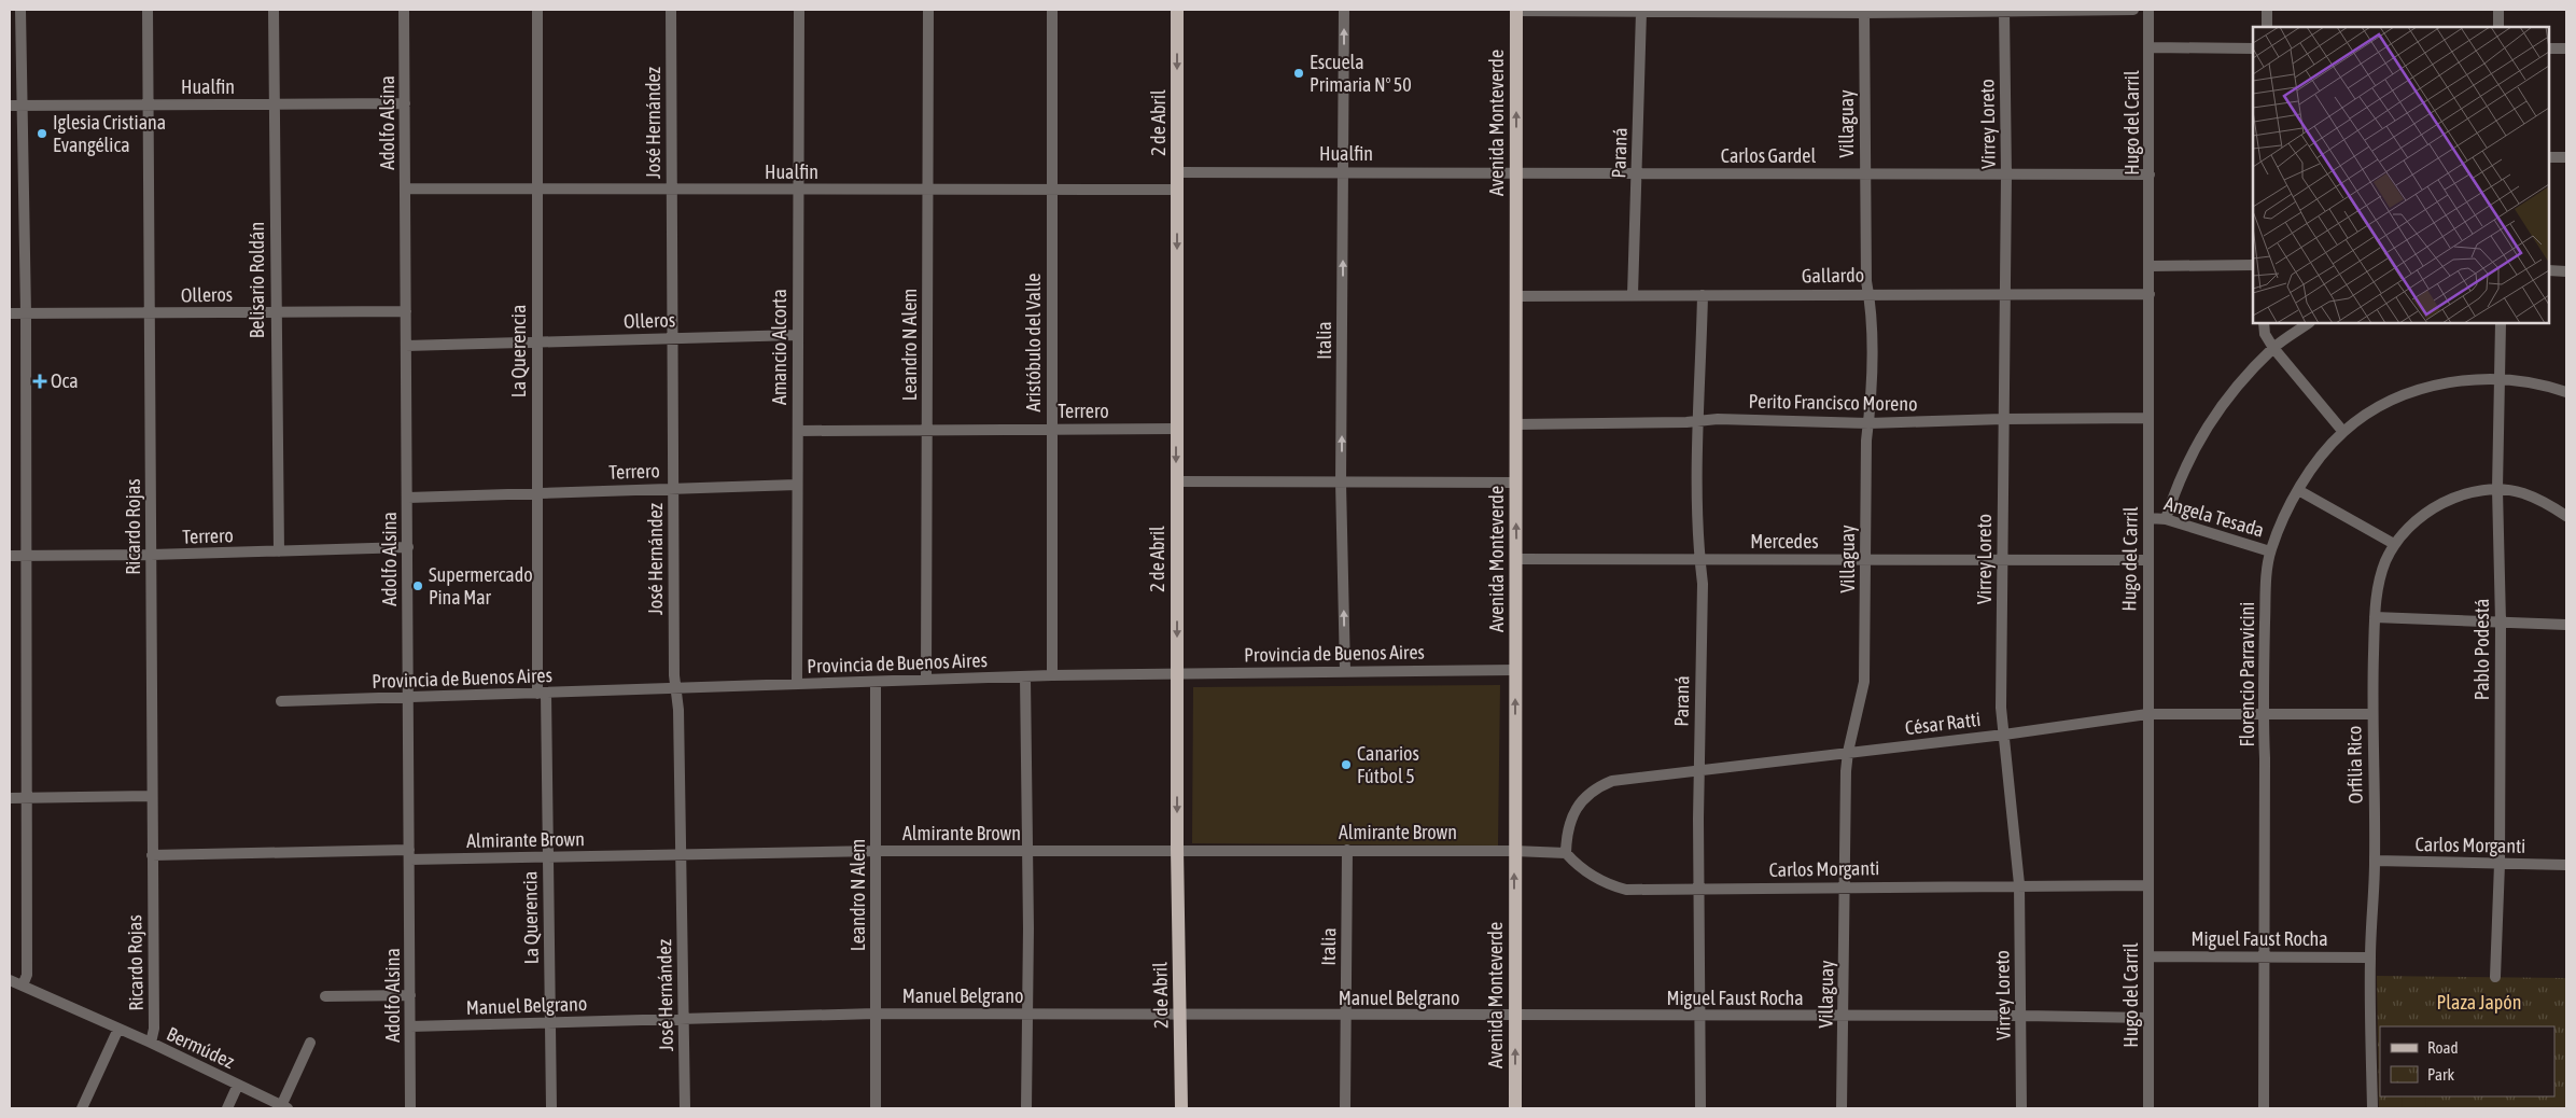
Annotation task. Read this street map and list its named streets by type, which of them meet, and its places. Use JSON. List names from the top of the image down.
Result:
{
  "streets": {
    "main road": ["2 de Abril", "Avenida Monteverde"],
    "street": [
      "Hualfin",
      "Adolfo Alsina",
      "José Hernández",
      "Hugo del Carril",
      "Villaguay",
      "Virrey Loreto",
      "Paraná",
      "Carlos Gardel",
      "Gallardo",
      "Belisario Roldán",
      "Olleros",
      "Italia",
      "Aristóbulo del Valle",
      "Leandro N Alem",
      "Amancio Alcorta",
      "La Querencia",
      "Perito Francisco Moreno",
      "Terrero",
      "Angela Tesada",
      "Ricardo Rojas",
      "Mercedes",
      "Pablo Podestá",
      "Provincia de Buenos Aires",
      "Florencio Parravicini",
      "César Ratti",
      "Orfilia Rico",
      "Almirante Brown",
      "Carlos Morganti",
      "Miguel Faust Rocha",
      "Manuel Belgrano",
      "Bermúdez"
    ]
  },
  "crossings": [
    ["Hualfin", "Adolfo Alsina"],
    ["Hualfin", "José Hernández"],
    ["Hualfin", "2 de Abril"],
    ["Hualfin", "Avenida Monteverde"],
    ["Hualfin", "Carlos Gardel"],
    ["Hualfin", "Belisario Roldán"],
    ["Hualfin", "Italia"],
    ["Hualfin", "Aristóbulo del Valle"],
    ["Hualfin", "Leandro N Alem"],
    ["Hualfin", "Amancio Alcorta"],
    ["Hualfin", "La Querencia"],
    ["Hualfin", "Ricardo Rojas"],
    ["Adolfo Alsina", "Olleros"],
    ["Adolfo Alsina", "Terrero"],
    ["Adolfo Alsina", "Provincia de Buenos Aires"],
    ["Adolfo Alsina", "Almirante Brown"],
    ["Adolfo Alsina", "Manuel Belgrano"],
    ["José Hernández", "Olleros"],
    ["José Hernández", "Terrero"],
    ["José Hernández", "Provincia de Buenos Aires"],
    ["José Hernández", "Almirante Brown"],
    ["José Hernández", "Manuel Belgrano"],
    ["2 de Abril", "Terrero"],
    ["2 de Abril", "Provincia de Buenos Aires"],
    ["2 de Abril", "Almirante Brown"],
    ["2 de Abril", "Manuel Belgrano"],
    ["Avenida Monteverde", "Carlos Gardel"],
    ["Avenida Monteverde", "Gallardo"],
    ["Avenida Monteverde", "Perito Francisco Moreno"],
    ["Avenida Monteverde", "Mercedes"],
    ["Avenida Monteverde", "Provincia de Buenos Aires"],
    ["Avenida Monteverde", "Almirante Brown"],
    ["Avenida Monteverde", "Miguel Faust Rocha"],
    ["Avenida Monteverde", "Manuel Belgrano"],
    ["Hugo del Carril", "Carlos Gardel"],
    ["Hugo del Carril", "Gallardo"],
    ["Hugo del Carril", "Perito Francisco Moreno"],
    ["Hugo del Carril", "Angela Tesada"],
    ["Hugo del Carril", "Mercedes"],
    ["Hugo del Carril", "César Ratti"],
    ["Hugo del Carril", "Carlos Morganti"],
    ["Hugo del Carril", "Miguel Faust Rocha"],
    ["Villaguay", "Carlos Gardel"],
    ["Villaguay", "Gallardo"],
    ["Villaguay", "Perito Francisco Moreno"],
    ["Villaguay", "Mercedes"],
    ["Villaguay", "César Ratti"],
    ["Villaguay", "Carlos Morganti"],
    ["Villaguay", "Miguel Faust Rocha"],
    ["Virrey Loreto", "Carlos Gardel"],
    ["Virrey Loreto", "Gallardo"],
    ["Virrey Loreto", "Perito Francisco Moreno"],
    ["Virrey Loreto", "Mercedes"],
    ["Virrey Loreto", "César Ratti"],
    ["Virrey Loreto", "Carlos Morganti"],
    ["Virrey Loreto", "Miguel Faust Rocha"],
    ["Paraná", "Carlos Gardel"],
    ["Paraná", "Gallardo"],
    ["Paraná", "Perito Francisco Moreno"],
    ["Paraná", "Mercedes"],
    ["Paraná", "César Ratti"],
    ["Paraná", "Carlos Morganti"],
    ["Paraná", "Miguel Faust Rocha"],
    ["Belisario Roldán", "Olleros"],
    ["Belisario Roldán", "Terrero"],
    ["Olleros", "Amancio Alcorta"],
    ["Olleros", "La Querencia"],
    ["Olleros", "Ricardo Rojas"],
    ["Italia", "Provincia de Buenos Aires"],
    ["Italia", "Almirante Brown"],
    ["Italia", "Manuel Belgrano"],
    ["Aristóbulo del Valle", "Terrero"],
    ["Aristóbulo del Valle", "Provincia de Buenos Aires"],
    ["Leandro N Alem", "Terrero"],
    ["Leandro N Alem", "Provincia de Buenos Aires"],
    ["Leandro N Alem", "Almirante Brown"],
    ["Leandro N Alem", "Manuel Belgrano"],
    ["Amancio Alcorta", "Terrero"],
    ["Amancio Alcorta", "Provincia de Buenos Aires"],
    ["La Querencia", "Terrero"],
    ["La Querencia", "Provincia de Buenos Aires"],
    ["La Querencia", "Almirante Brown"],
    ["La Querencia", "Manuel Belgrano"],
    ["Terrero", "Ricardo Rojas"],
    ["Angela Tesada", "Florencio Parravicini"],
    ["Ricardo Rojas", "Almirante Brown"],
    ["Ricardo Rojas", "Bermúdez"],
    ["Pablo Podestá", "Florencio Parravicini"],
    ["Pablo Podestá", "Orfilia Rico"],
    ["Pablo Podestá", "Carlos Morganti"],
    ["Florencio Parravicini", "César Ratti"],
    ["Florencio Parravicini", "Miguel Faust Rocha"],
    ["César Ratti", "Orfilia Rico"],
    ["César Ratti", "Carlos Morganti"],
    ["Orfilia Rico", "Carlos Morganti"],
    ["Orfilia Rico", "Miguel Faust Rocha"],
    ["Miguel Faust Rocha", "Manuel Belgrano"]
  ],
  "one_way": ["2 de Abril", "Avenida Monteverde", "Italia"],
  "parks": ["Plaza Japón"],
  "places": {
    "other": [
      "Escuela Primaria Nº 50",
      "Iglesia Cristiana Evangélica",
      "Supermercado Pina Mar",
      "Canarios Fútbol 5"
    ],
    "health": ["Oca"]
  },
  "legend": ["Road", "Park"]
}
